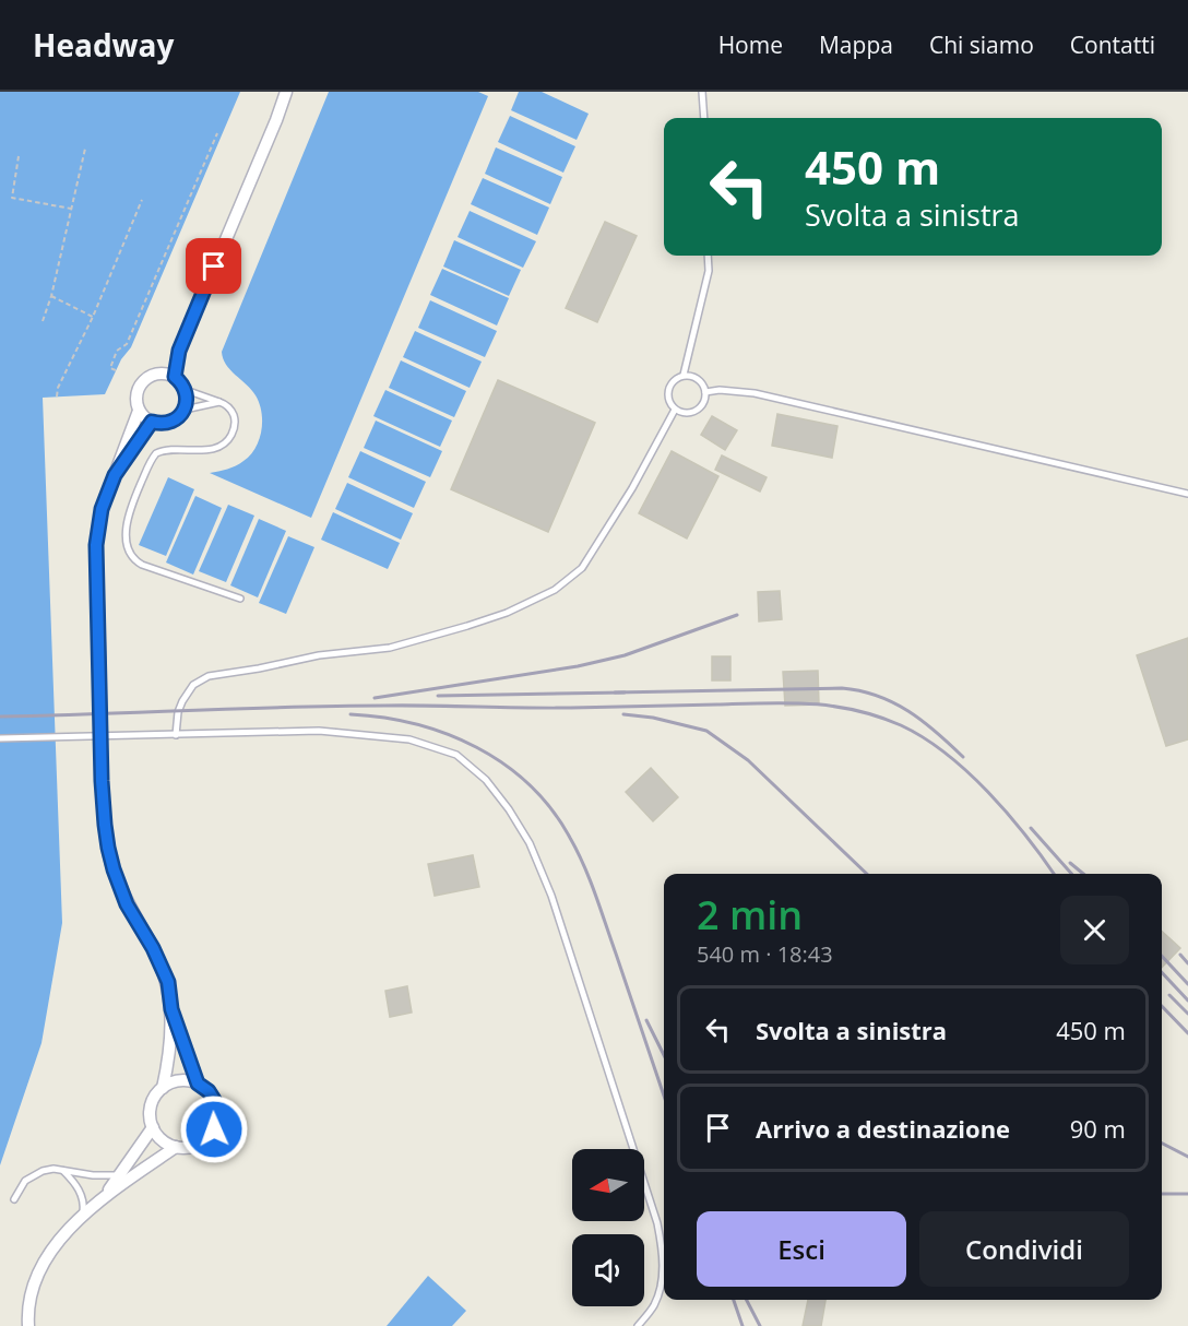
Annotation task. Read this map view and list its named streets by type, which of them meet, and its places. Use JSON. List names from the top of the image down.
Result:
{
  "north": "left",
  "page": {
    "header": "Headway",
    "nav": [
      "Home",
      "Mappa",
      "Chi siamo",
      "Contatti"
    ],
    "turn": ["450 m", "Svolta a sinistra"],
    "heading": ["2 min", "540 m · 18:43"],
    "list": [
      {
        "name": "Svolta a sinistra",
        "value": "450 m"
      },
      {
        "name": "Arrivo a destinazione",
        "value": "90 m"
      }
    ],
    "buttons": ["Esci", "Condividi"]
  }
}
